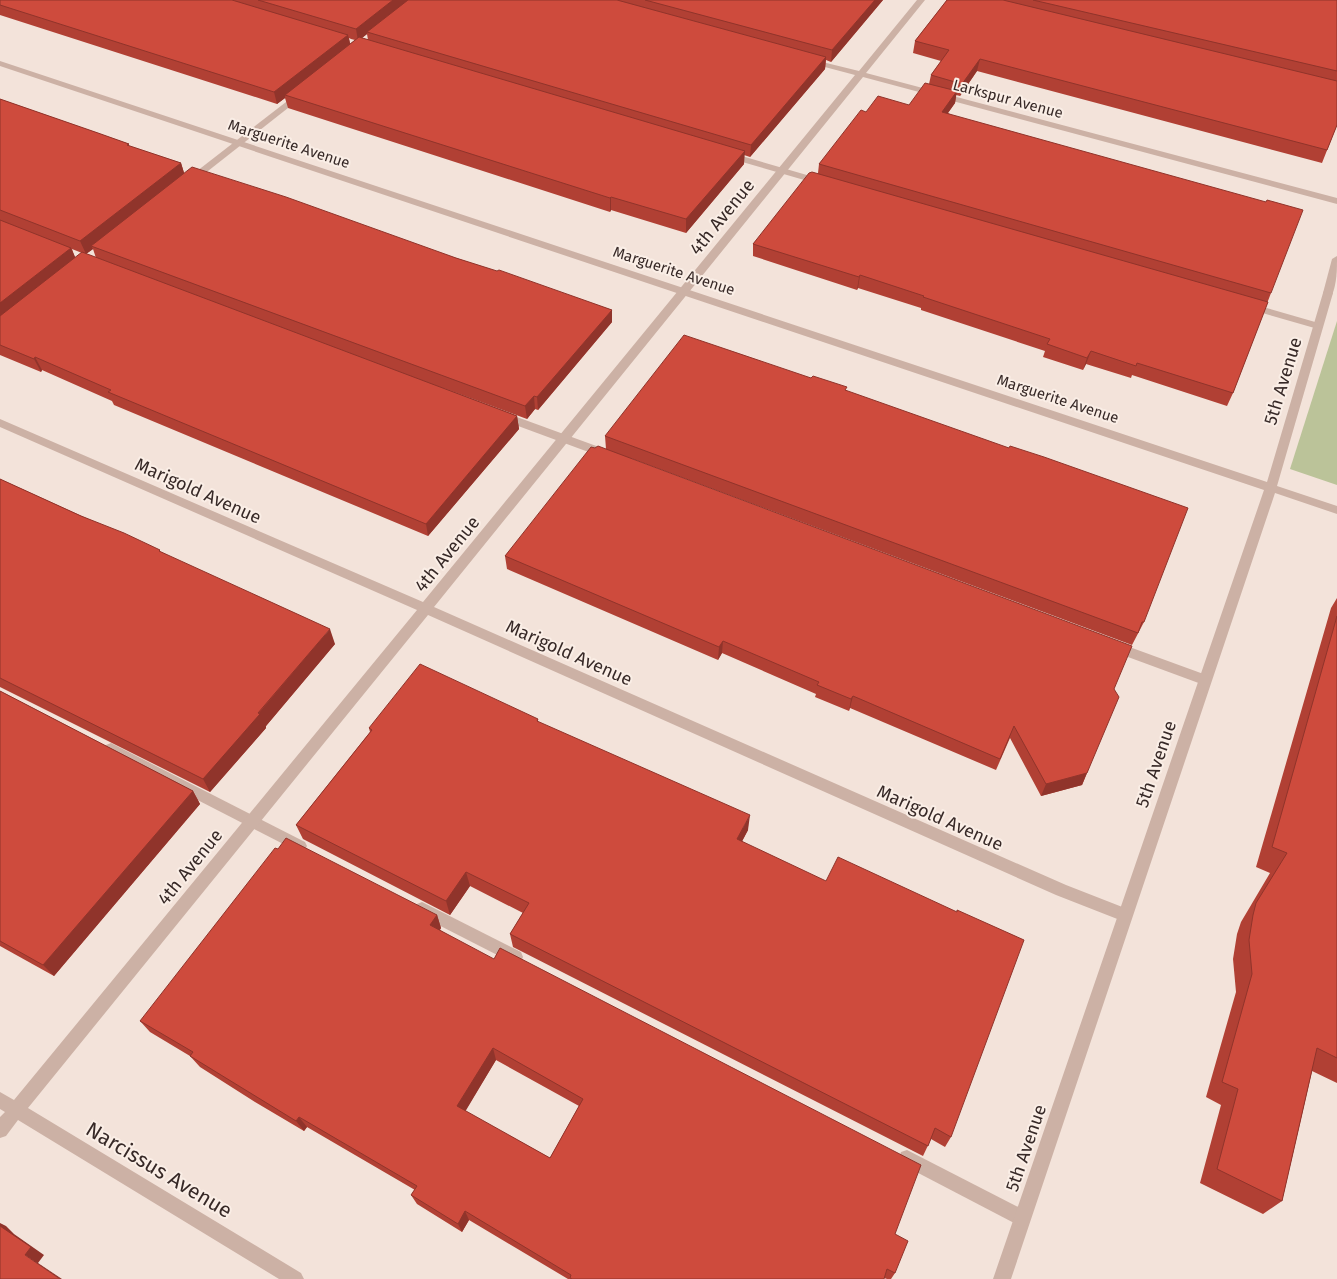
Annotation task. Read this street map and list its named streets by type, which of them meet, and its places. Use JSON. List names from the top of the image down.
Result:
{
  "streets": {
    "street": [
      "Larkspur Avenue",
      "Marguerite Avenue",
      "4th Avenue",
      "5th Avenue",
      "Marigold Avenue",
      "Narcissus Avenue"
    ]
  },
  "crossings": [
    ["Larkspur Avenue", "4th Avenue"],
    ["Marguerite Avenue", "4th Avenue"],
    ["Marguerite Avenue", "5th Avenue"],
    ["4th Avenue", "Marigold Avenue"],
    ["4th Avenue", "Narcissus Avenue"],
    ["5th Avenue", "Marigold Avenue"]
  ]
}
